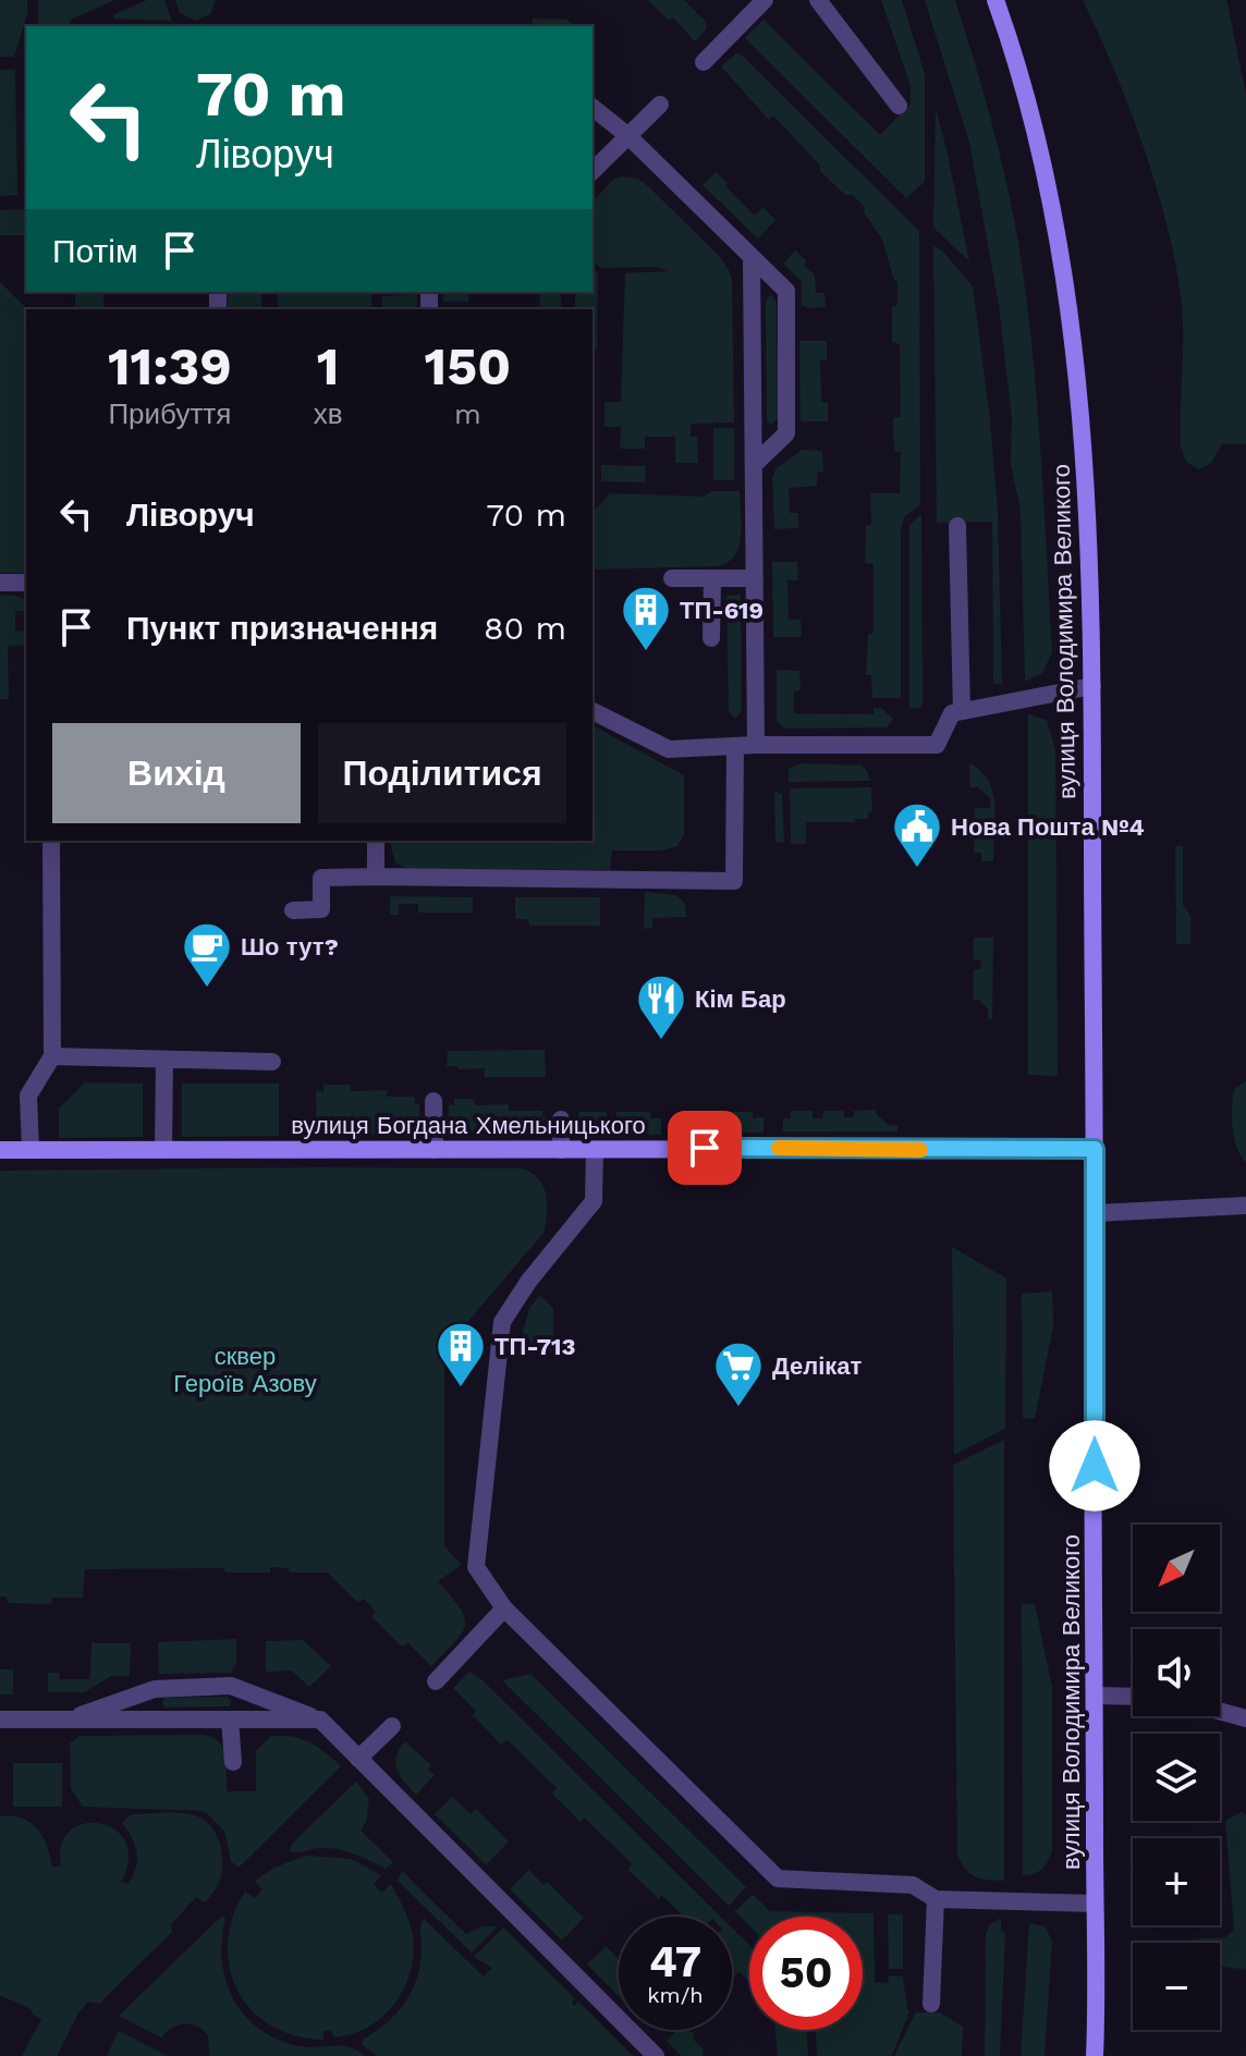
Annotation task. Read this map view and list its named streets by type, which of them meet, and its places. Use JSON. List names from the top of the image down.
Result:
{
  "streets": {
    "main road": ["вулиця Володимира Великого", "вулиця Богдана Хмельницького"]
  },
  "crossings": [
    ["вулиця Володимира Великого", "вулиця Богдана Хмельницького"]
  ],
  "parks": ["сквер Героїв Азову"],
  "places": {
    "building": ["ТП-619", "ТП-713"],
    "public building": ["Нова Пошта №4"],
    "cafe": ["Шо тут?"],
    "restaurant": ["Кім Бар"],
    "supermarket": ["Делікат"]
  },
  "north": "bottom left",
  "page": {
    "turn": ["70 m", "Ліворуч"],
    "then": "Потім",
    "eta": [
      "11:39",
      "Прибуття",
      "1",
      "хв",
      "150",
      "m"
    ],
    "list": [
      {
        "name": "Ліворуч",
        "value": "70 m"
      },
      {
        "name": "Пункт призначення",
        "value": "80 m"
      }
    ],
    "buttons": ["Вихід", "Поділитися"],
    "map_buttons": ["+", "−"],
    "speed": "47 km/h",
    "limit": "50"
  }
}
